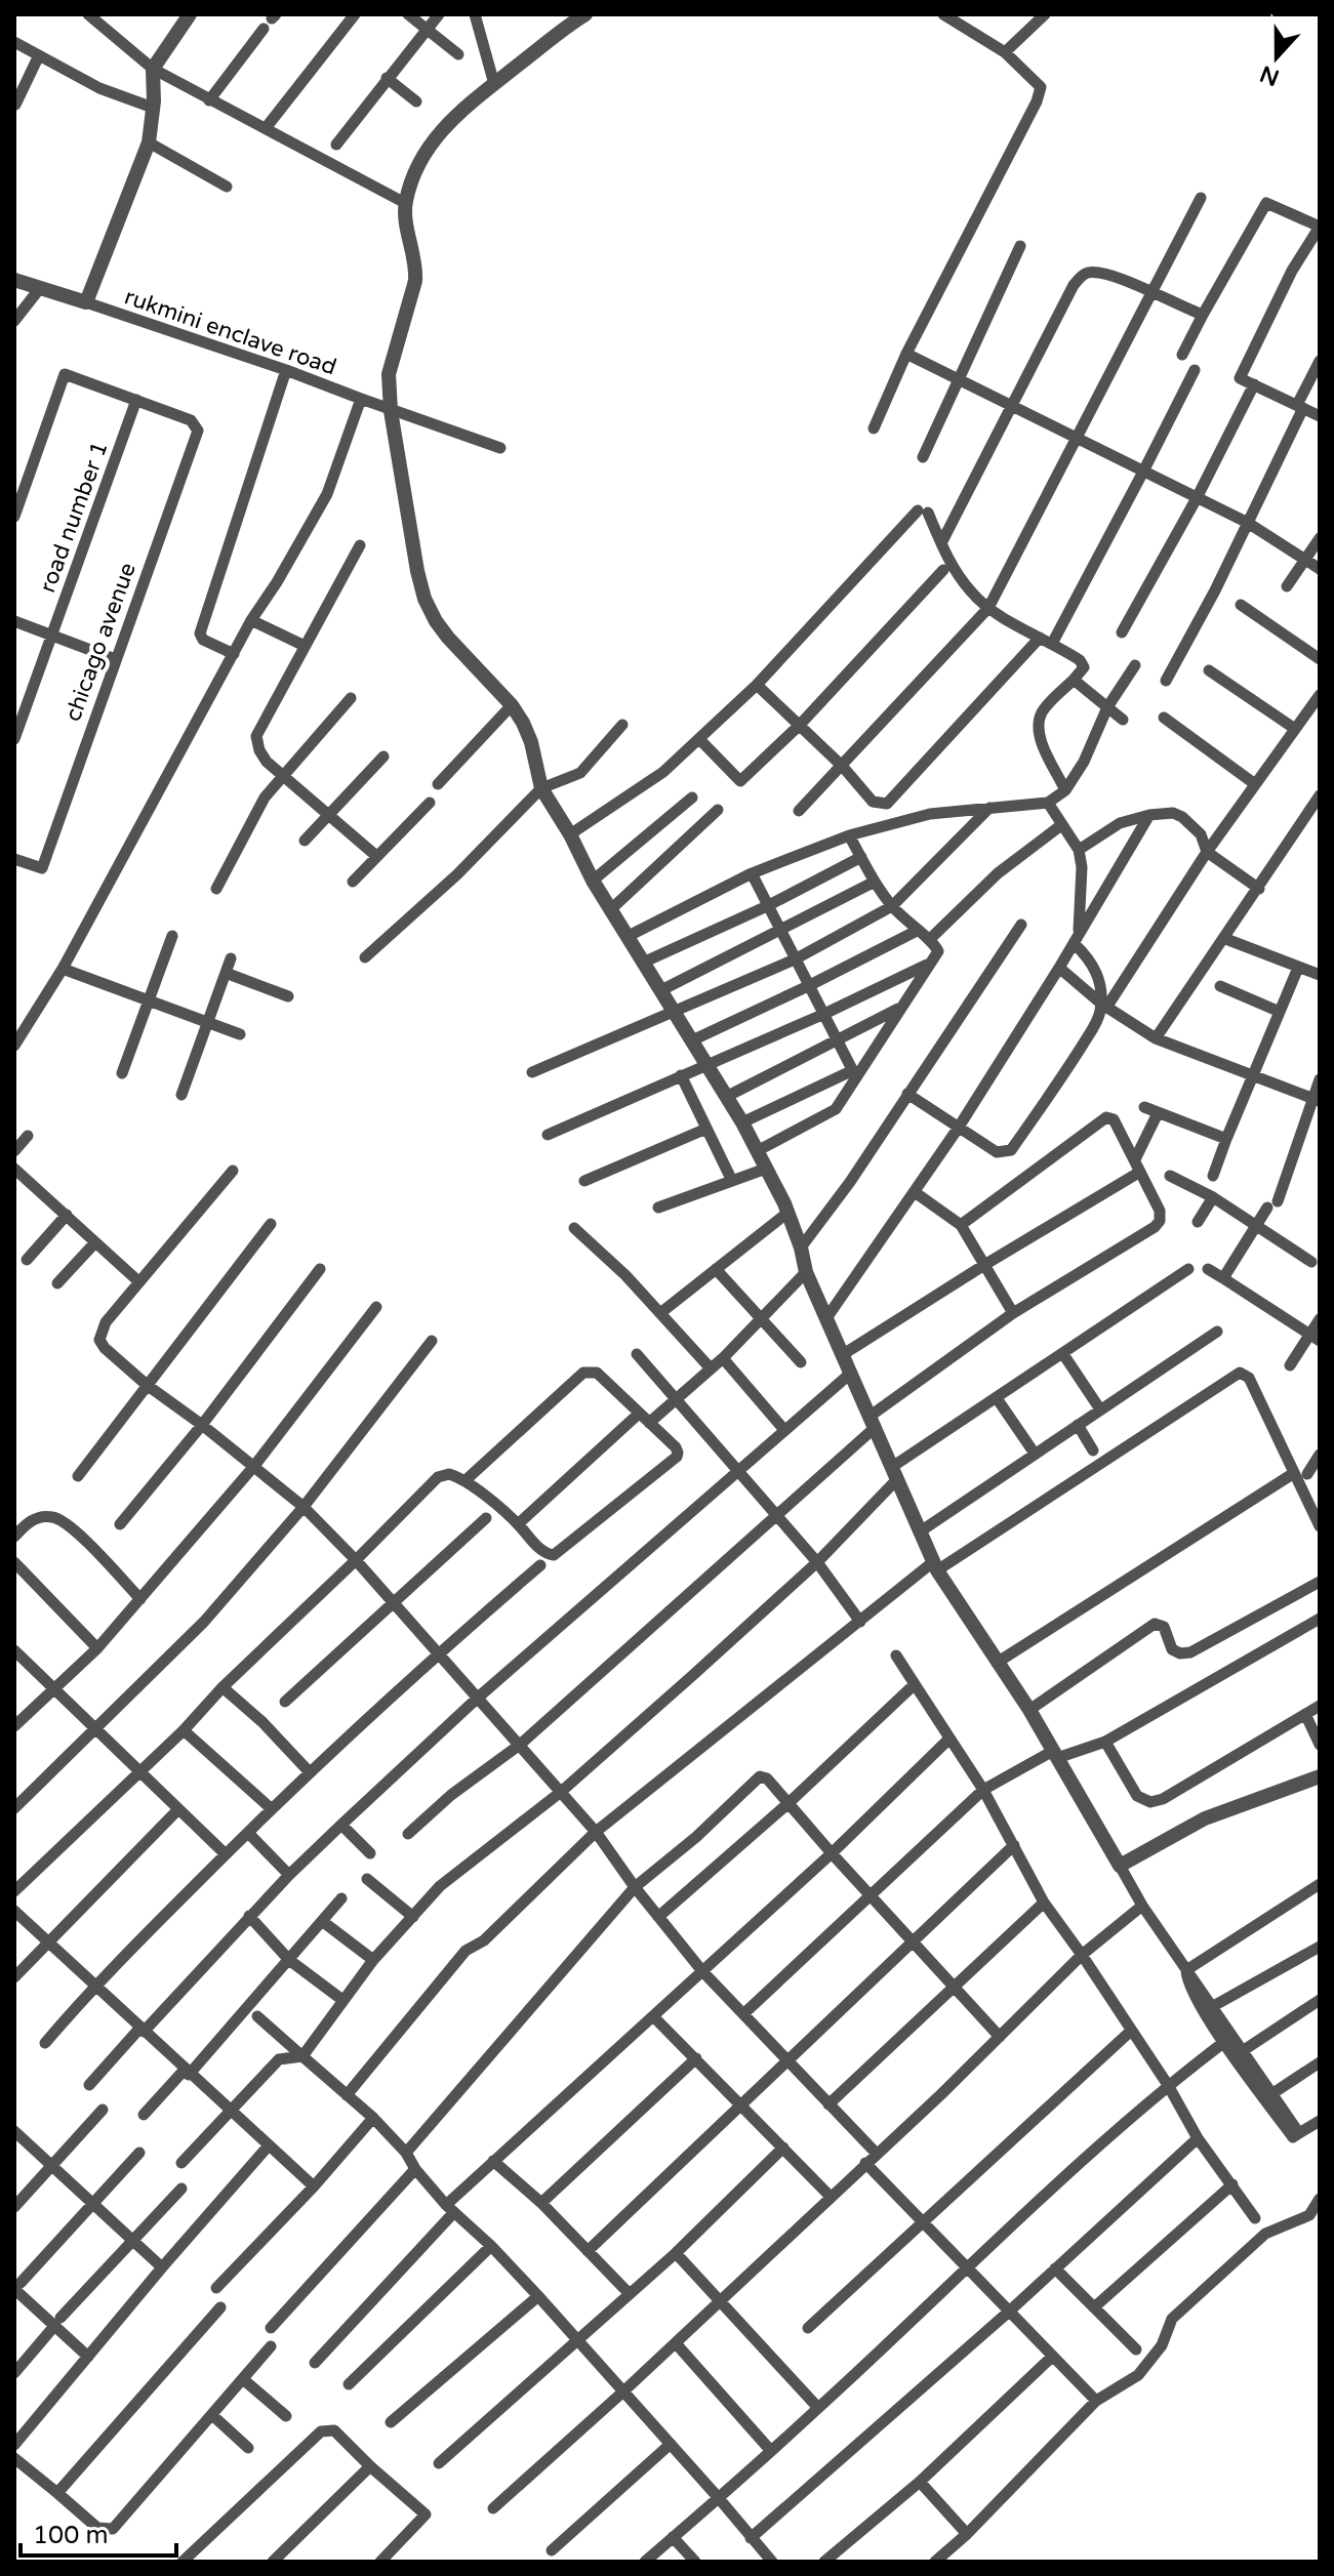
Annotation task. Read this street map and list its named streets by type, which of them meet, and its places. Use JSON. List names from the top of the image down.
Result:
{
  "streets": {
    "street": ["rukmini enclave road", "road number 1", "chicago avenue"]
  },
  "crossings": [
    ["road number 1", "chicago avenue"]
  ],
  "scale_bar": "100 m",
  "north": "bottom"
}
